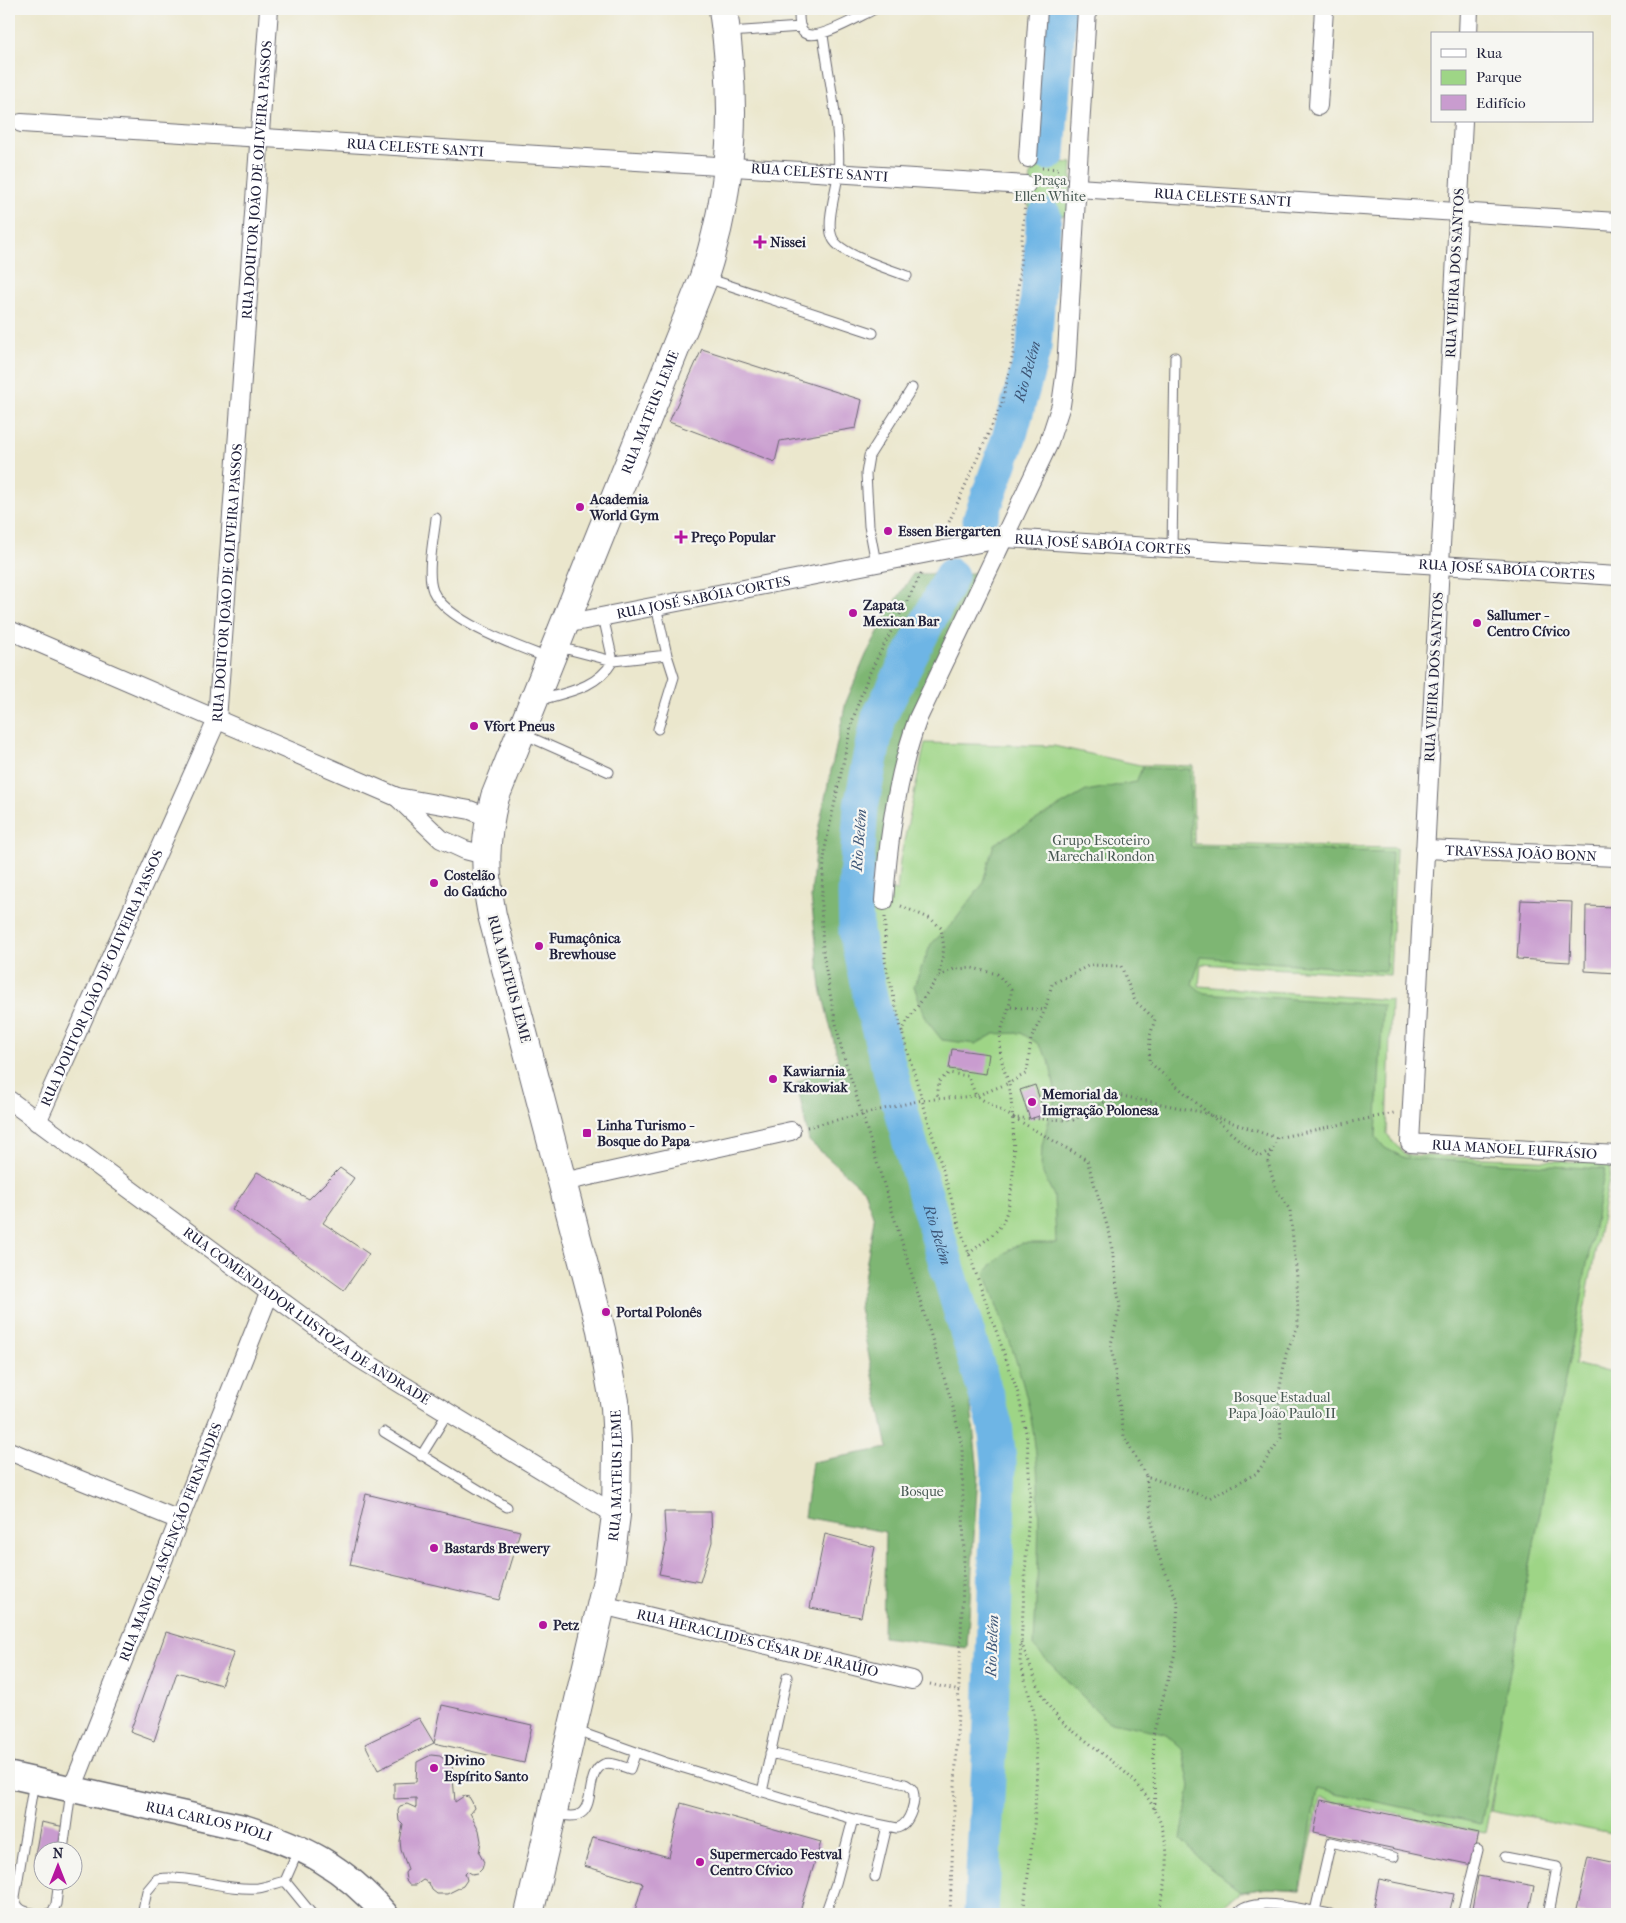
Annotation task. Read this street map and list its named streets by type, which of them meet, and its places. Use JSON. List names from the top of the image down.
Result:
{
  "streets": {
    "main road": ["RUA MATEUS LEME", "RUA CARLOS PIOLI"],
    "street": [
      "RUA CELESTE SANTI",
      "RUA DOUTOR JOÃO DE OLIVEIRA PASSOS",
      "RUA VIEIRA DOS SANTOS",
      "RUA JOSÉ SABÓIA CORTES",
      "TRAVESSA JOÃO BONN",
      "RUA MANOEL EUFRÁSIO",
      "RUA COMENDADOR LUSTOZA DE ANDRADE",
      "RUA MANOEL ASCENÇÃO FERNANDES",
      "RUA HERACLIDES CÉSAR DE ARAÚJO"
    ]
  },
  "crossings": [
    ["RUA CELESTE SANTI", "RUA DOUTOR JOÃO DE OLIVEIRA PASSOS"],
    ["RUA CELESTE SANTI", "RUA VIEIRA DOS SANTOS"],
    ["RUA CELESTE SANTI", "RUA MATEUS LEME"],
    ["RUA DOUTOR JOÃO DE OLIVEIRA PASSOS", "RUA COMENDADOR LUSTOZA DE ANDRADE"],
    ["RUA VIEIRA DOS SANTOS", "RUA JOSÉ SABÓIA CORTES"],
    ["RUA VIEIRA DOS SANTOS", "TRAVESSA JOÃO BONN"],
    ["RUA VIEIRA DOS SANTOS", "RUA MANOEL EUFRÁSIO"],
    ["RUA MATEUS LEME", "RUA JOSÉ SABÓIA CORTES"],
    ["RUA MATEUS LEME", "RUA COMENDADOR LUSTOZA DE ANDRADE"],
    ["RUA MATEUS LEME", "RUA HERACLIDES CÉSAR DE ARAÚJO"],
    ["RUA COMENDADOR LUSTOZA DE ANDRADE", "RUA MANOEL ASCENÇÃO FERNANDES"],
    ["RUA MANOEL ASCENÇÃO FERNANDES", "RUA CARLOS PIOLI"]
  ],
  "water": ["Rio Belém"],
  "parks": [
    "Praça Ellen White",
    "Grupo Escoteiro Marechal Rondon",
    "Bosque Estadual Papa João Paulo II",
    "Bosque"
  ],
  "places": {
    "health": ["Nissei", "Preço Popular"],
    "other": [
      "Academia World Gym",
      "Essen Biergarten",
      "Zapata Mexican Bar",
      "Sallumer - Centro Cívico",
      "Vfort Pneus",
      "Costelão do Gaúcho",
      "Fumaçônica Brewhouse",
      "Kawiarnia Krakowiak",
      "Memorial da Imigração Polonesa",
      "Portal Polonês",
      "Bastards Brewery",
      "Petz",
      "Divino Espírito Santo",
      "Supermercado Festval Centro Cívico"
    ],
    "transit": ["Linha Turismo - Bosque do Papa"]
  },
  "legend": ["Rua", "Parque", "Edifício"],
  "north": "top"
}
